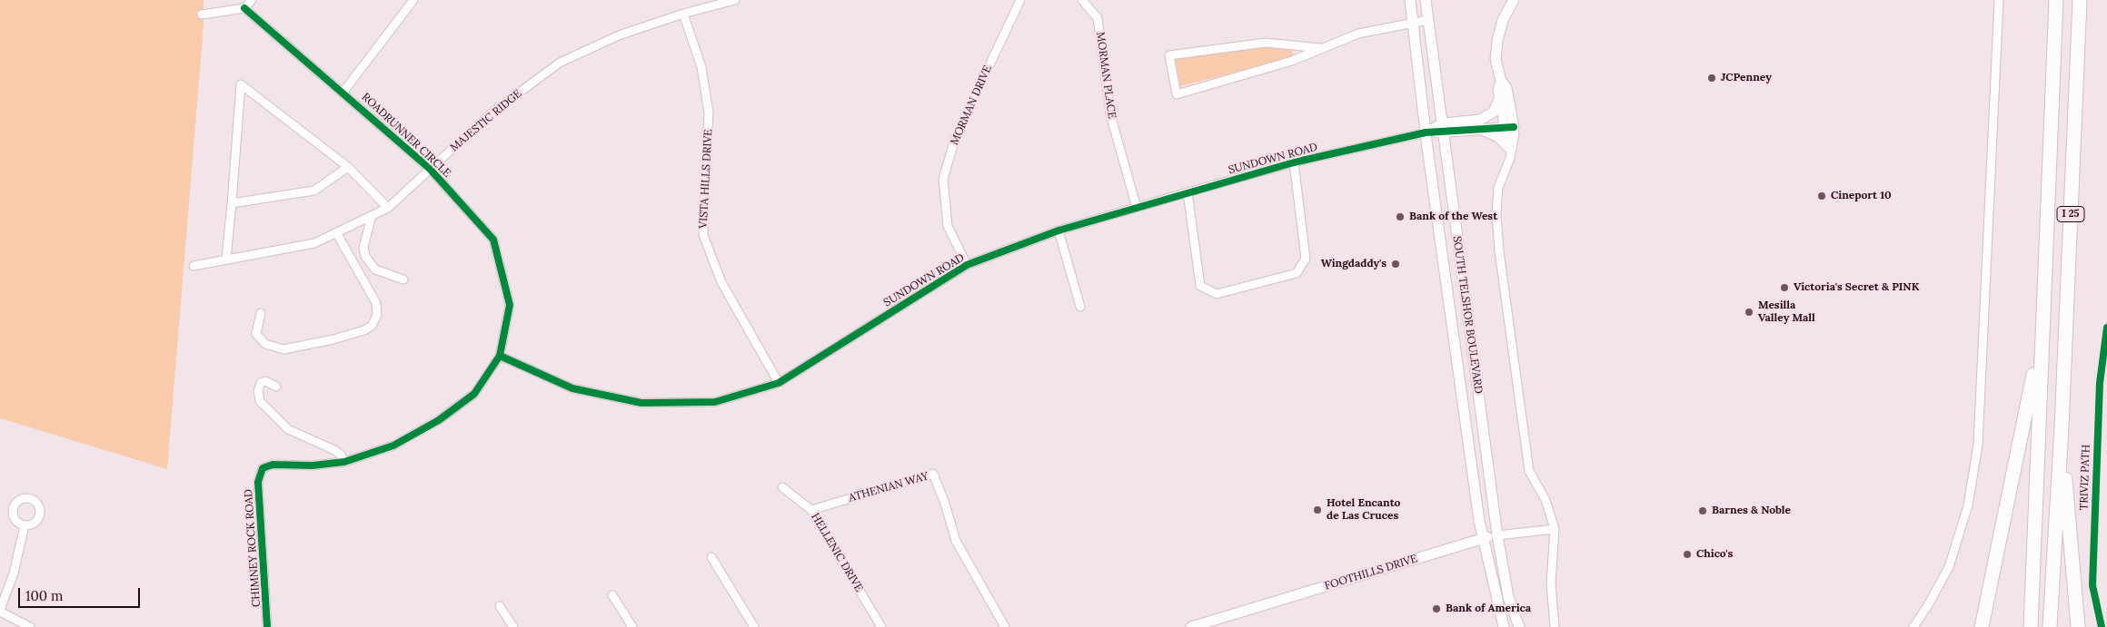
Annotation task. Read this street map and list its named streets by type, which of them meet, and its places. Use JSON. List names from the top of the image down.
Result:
{
  "streets": {
    "highway": ["I 25"],
    "main road": ["SUNDOWN ROAD", "SOUTH TELSHOR BOULEVARD", "FOOTHILLS DRIVE"],
    "street": [
      "MORMAN PLACE",
      "MORMAN DRIVE",
      "MAJESTIC RIDGE",
      "ROADRUNNER CIRCLE",
      "VISTA HILLS DRIVE",
      "ATHENIAN WAY",
      "CHIMNEY ROCK ROAD",
      "HELLENIC DRIVE"
    ],
    "cycle path": ["TRIVIZ PATH"]
  },
  "crossings": [
    ["MORMAN PLACE", "SUNDOWN ROAD"],
    ["MORMAN DRIVE", "SUNDOWN ROAD"],
    ["MAJESTIC RIDGE", "ROADRUNNER CIRCLE"],
    ["MAJESTIC RIDGE", "VISTA HILLS DRIVE"],
    ["ROADRUNNER CIRCLE", "SUNDOWN ROAD"],
    ["ROADRUNNER CIRCLE", "CHIMNEY ROCK ROAD"],
    ["SUNDOWN ROAD", "VISTA HILLS DRIVE"],
    ["SUNDOWN ROAD", "SOUTH TELSHOR BOULEVARD"],
    ["SOUTH TELSHOR BOULEVARD", "FOOTHILLS DRIVE"],
    ["ATHENIAN WAY", "HELLENIC DRIVE"]
  ],
  "places": [
    "JCPenney",
    "Cineport 10",
    "Bank of the West",
    "Wingdaddy's",
    "Victoria's Secret & PINK",
    "Mesilla Valley Mall",
    "Hotel Encanto de Las Cruces",
    "Barnes & Noble",
    "Chico's",
    "Bank of America"
  ],
  "scale_bar": "100 m"
}
